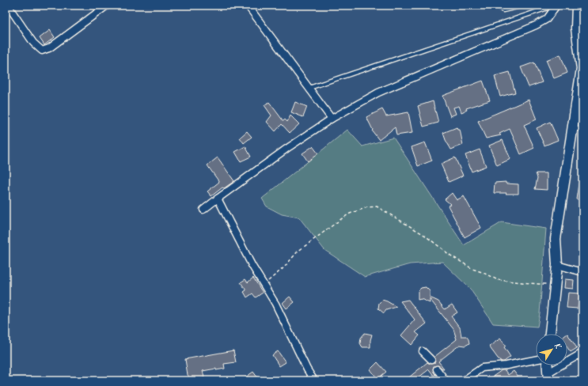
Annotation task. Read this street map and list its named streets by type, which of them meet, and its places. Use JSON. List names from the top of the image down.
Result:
{
  "north": "top right"
}
